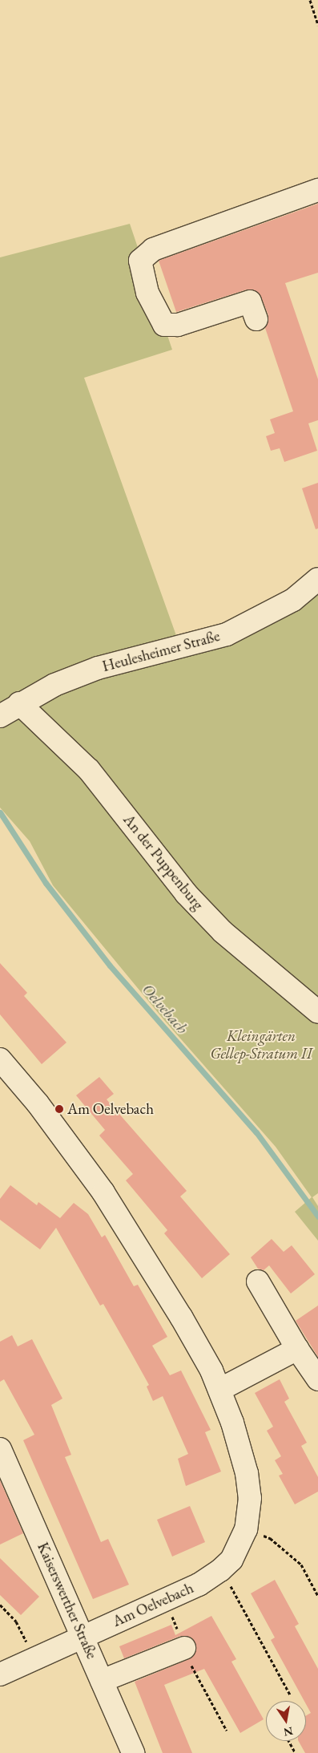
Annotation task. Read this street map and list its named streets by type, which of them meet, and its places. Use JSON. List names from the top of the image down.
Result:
{
  "streets": {
    "street": [
      "Heulesheimer Straße",
      "An der Puppenburg",
      "Kaiserswerther Straße",
      "Am Oelvebach"
    ]
  },
  "crossings": [
    ["Heulesheimer Straße", "An der Puppenburg"],
    ["Kaiserswerther Straße", "Am Oelvebach"]
  ],
  "water": ["Oelvebach"],
  "parks": ["Kleingärten Gellep-Stratum II"],
  "places": ["Am Oelvebach"],
  "north": "bottom"
}
